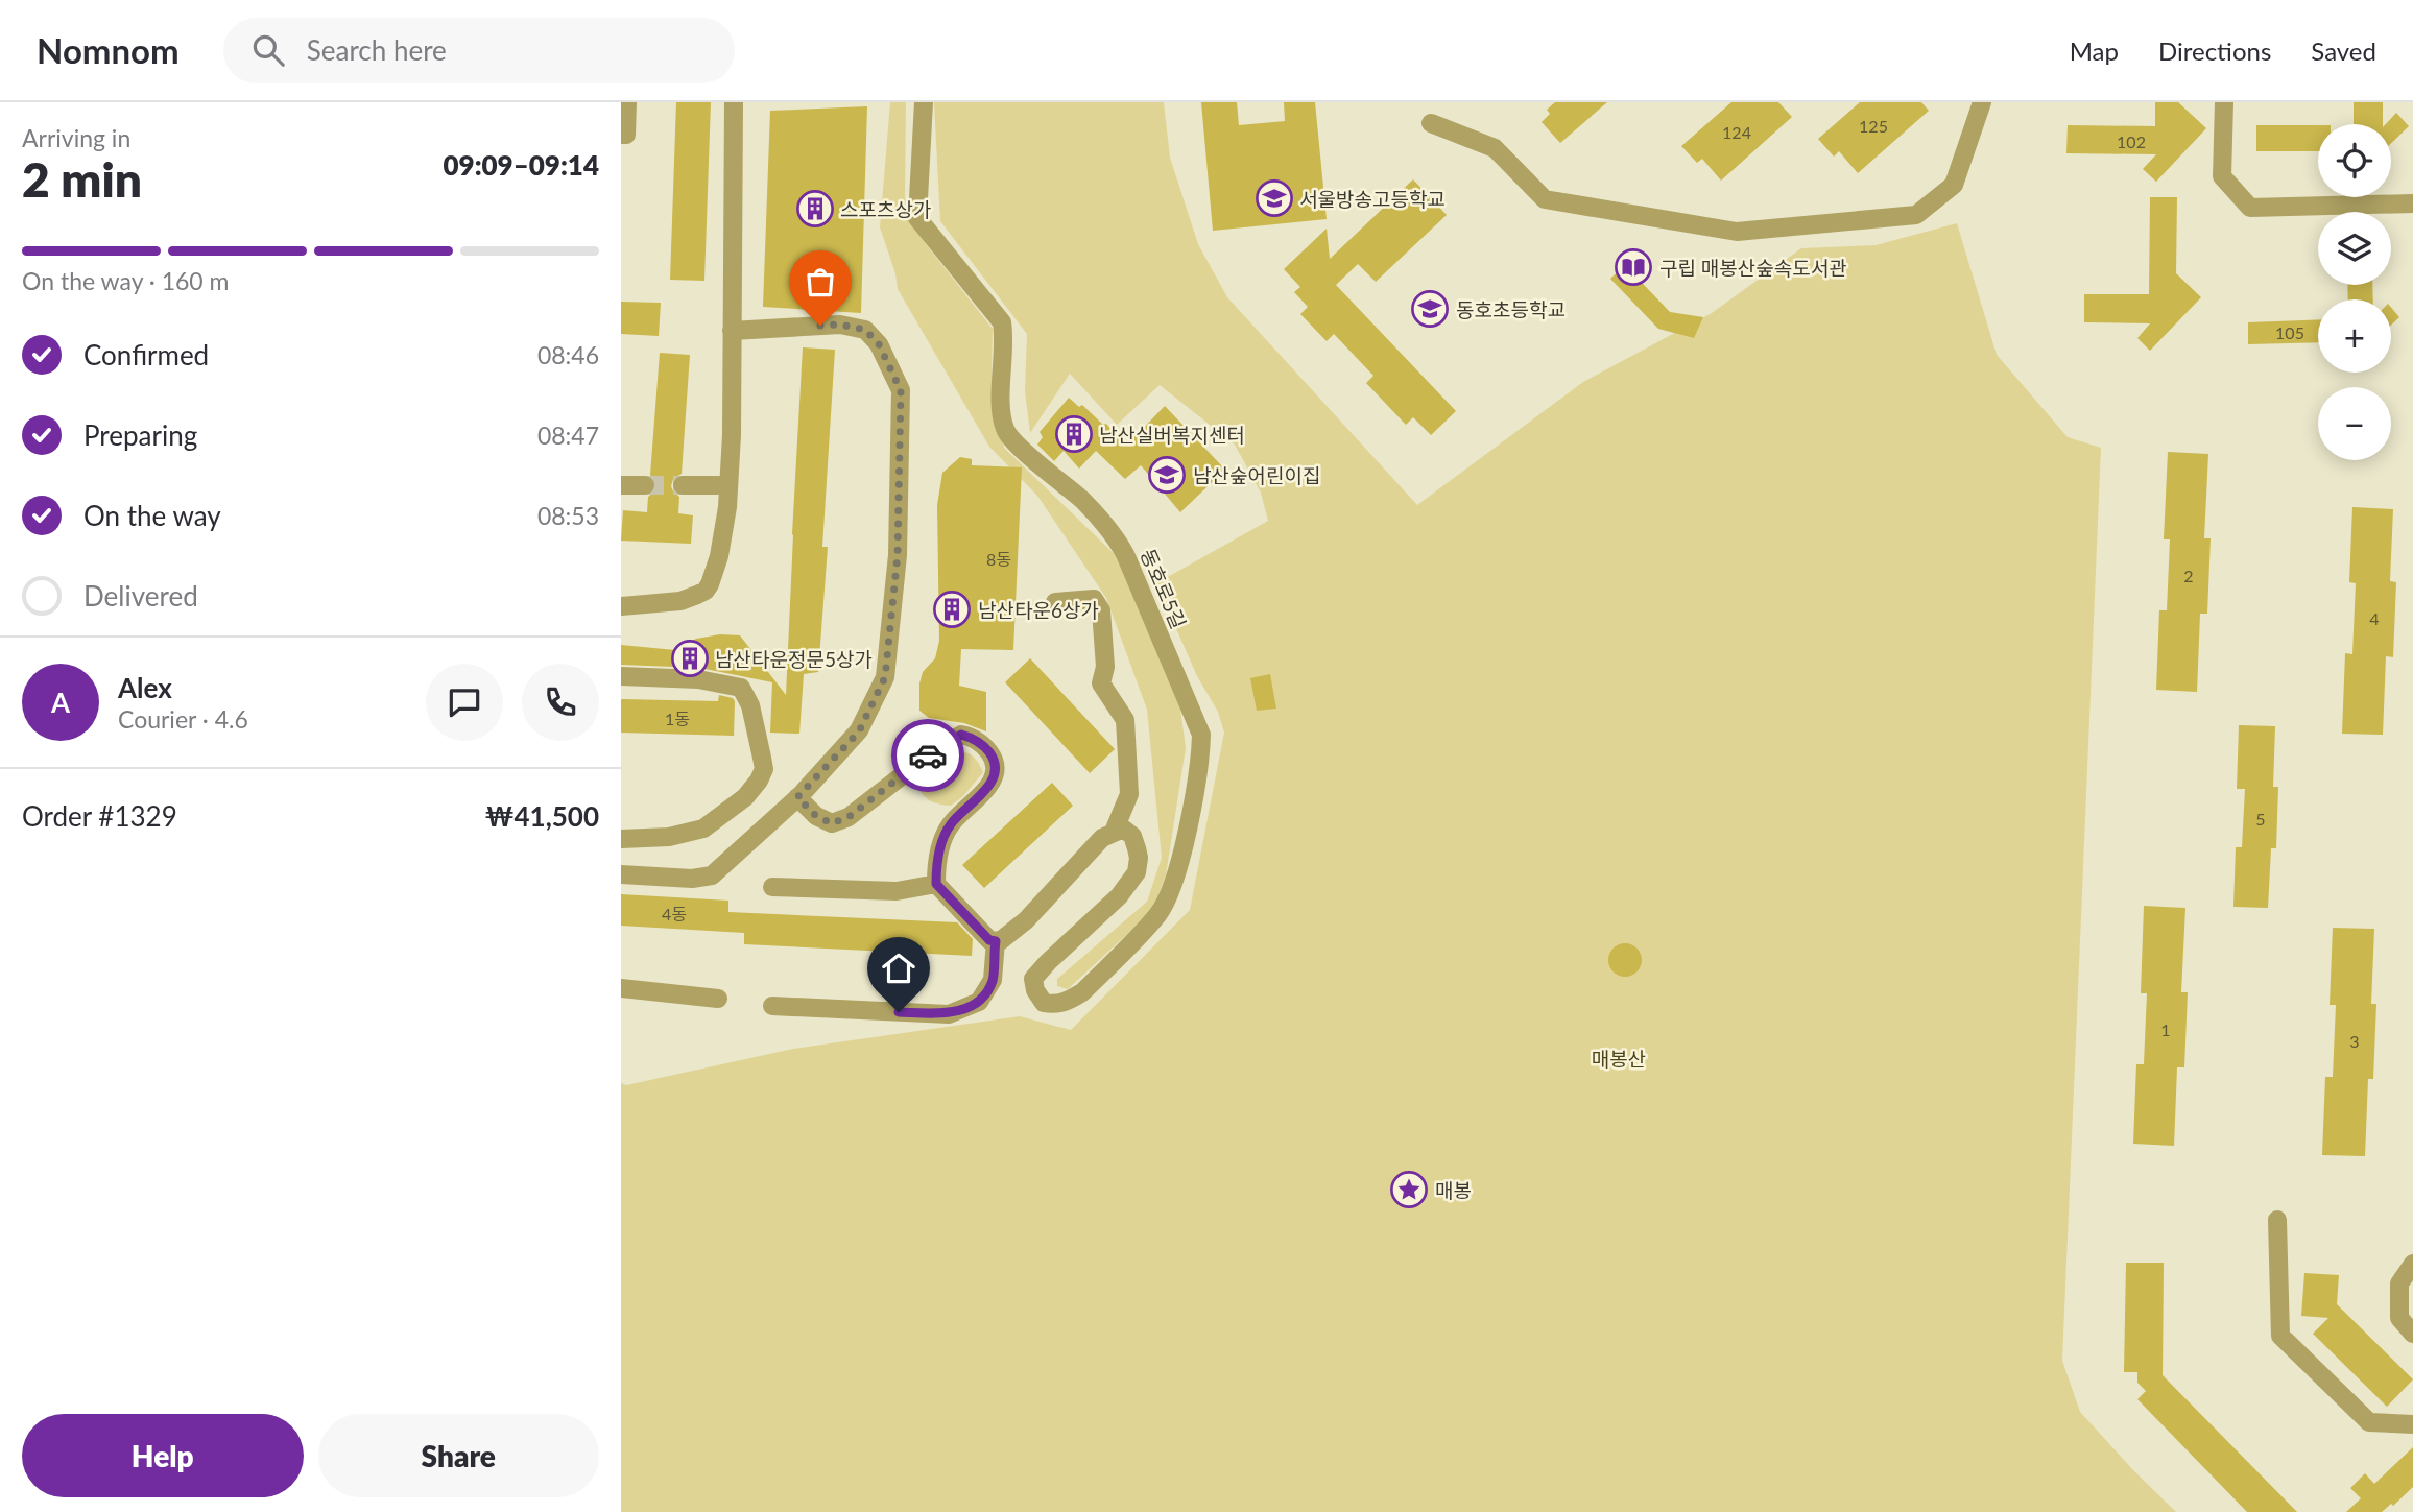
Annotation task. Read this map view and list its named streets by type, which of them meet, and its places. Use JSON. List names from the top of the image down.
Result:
{
  "streets": {
    "street": ["동호로5길"]
  },
  "parks": ["매봉산"],
  "places": {
    "school or university": ["서울방송고등학교", "동호초등학교", "남산숲어린이집"],
    "building": [
      "스포츠상가",
      "남산실버복지센터",
      "남산타운6상가",
      "남산타운정문5상가"
    ],
    "library": ["구립 매봉산숲속도서관"],
    "place": ["매봉"]
  },
  "house_numbers": [
    "125",
    "124",
    "102",
    "105",
    "8동",
    "2",
    "4",
    "1동",
    "5",
    "4동",
    "1",
    "3"
  ],
  "page": {
    "header": "Nomnom",
    "search": "Search here",
    "nav": ["Map", "Directions", "Saved"],
    "heading": ["2 min", "Arriving in", "09:09–09:14"],
    "panel": [
      "Alex",
      "Courier · 4.6",
      "Order #1329",
      "₩41,500"
    ],
    "map_buttons": ["+", "−"],
    "bar": "On the way · 160 m",
    "list": [
      ["Confirmed", "08:46"],
      ["Preparing", "08:47"],
      ["On the way", "08:53"],
      "Delivered"
    ],
    "round": "A",
    "buttons": ["Help", "Share"]
  }
}
